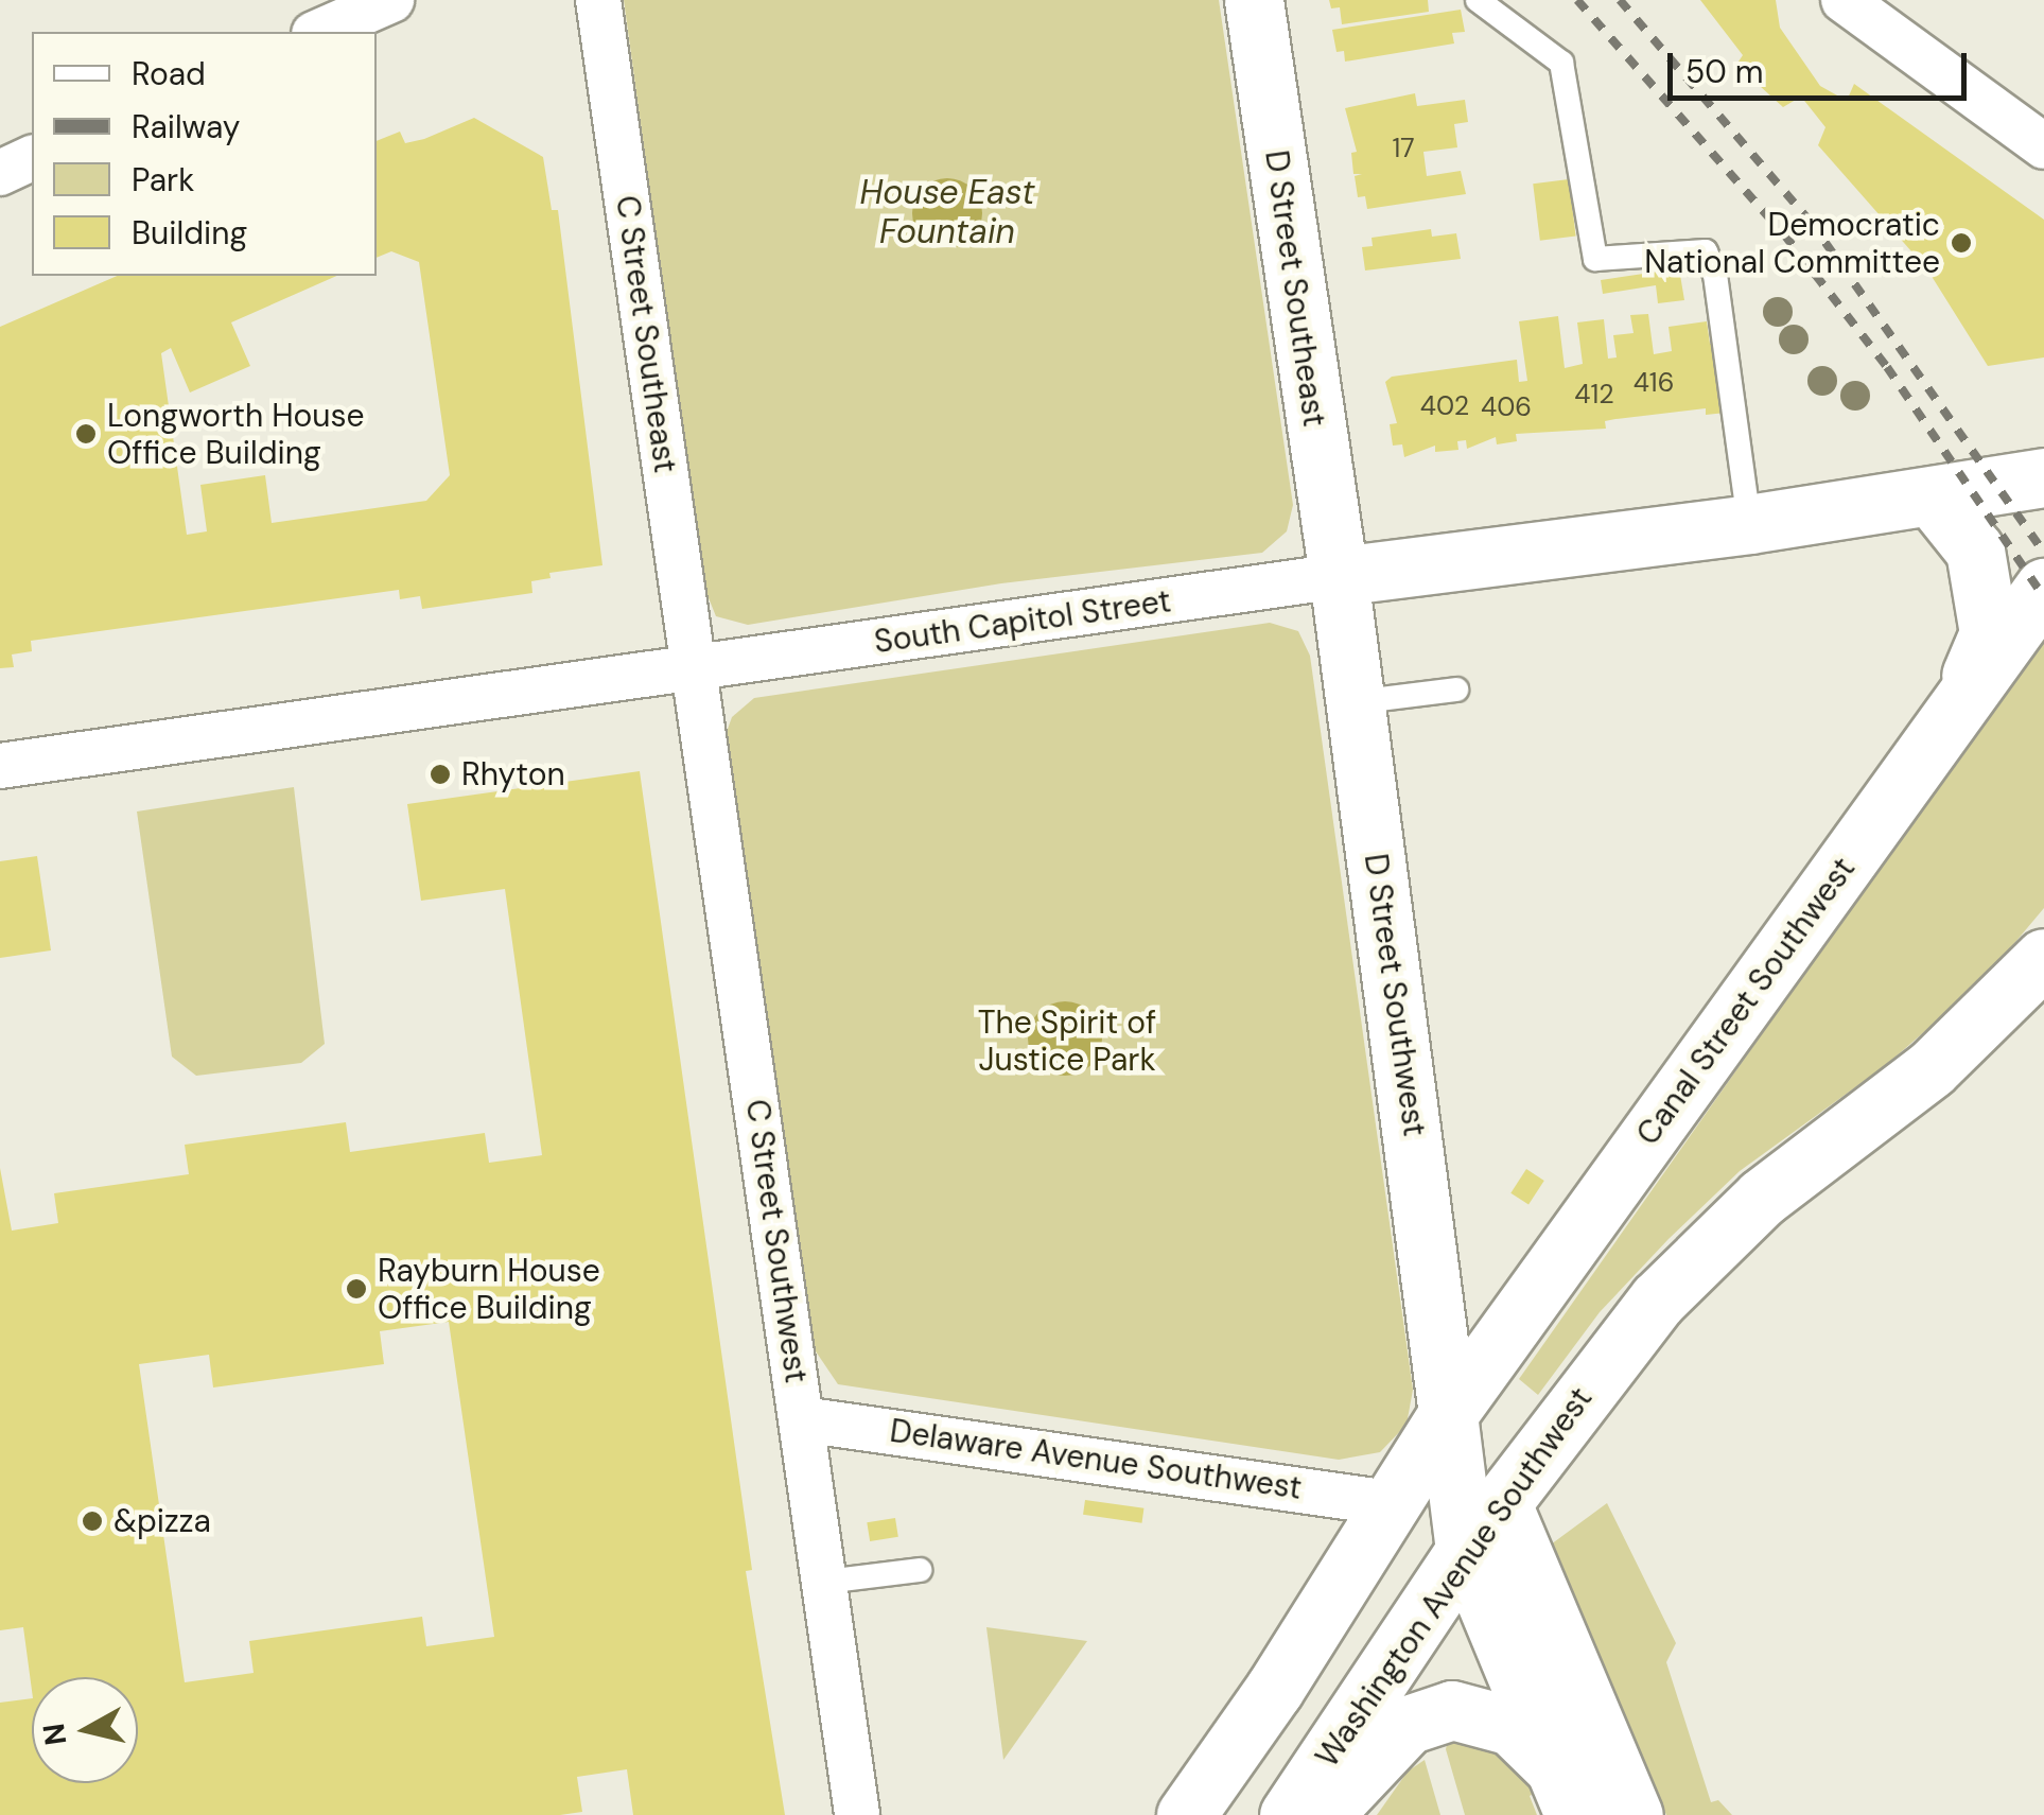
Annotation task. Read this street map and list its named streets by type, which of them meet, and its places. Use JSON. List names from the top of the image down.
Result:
{
  "streets": {
    "main road": [
      "D Street Southeast",
      "South Capitol Street",
      "D Street Southwest",
      "Canal Street Southwest",
      "Washington Avenue Southwest"
    ],
    "street": ["C Street Southeast", "C Street Southwest", "Delaware Avenue Southwest"]
  },
  "crossings": [
    ["D Street Southeast", "South Capitol Street"],
    ["D Street Southeast", "D Street Southwest"],
    ["C Street Southeast", "South Capitol Street"],
    ["C Street Southeast", "C Street Southwest"],
    ["South Capitol Street", "D Street Southwest"],
    ["South Capitol Street", "C Street Southwest"],
    ["D Street Southwest", "Canal Street Southwest"],
    ["D Street Southwest", "Washington Avenue Southwest"],
    ["C Street Southwest", "Delaware Avenue Southwest"]
  ],
  "water": ["House East Fountain"],
  "parks": ["The Spirit of Justice Park"],
  "places": [
    "Democratic National Committee",
    "Longworth House Office Building",
    "Rhyton",
    "Rayburn House Office Building",
    "&pizza"
  ],
  "house_numbers": [
    "17",
    "416",
    "412",
    "402",
    "406"
  ],
  "legend": [
    "Road",
    "Railway",
    "Park",
    "Building"
  ],
  "scale_bar": "50 m",
  "north": "left"
}
